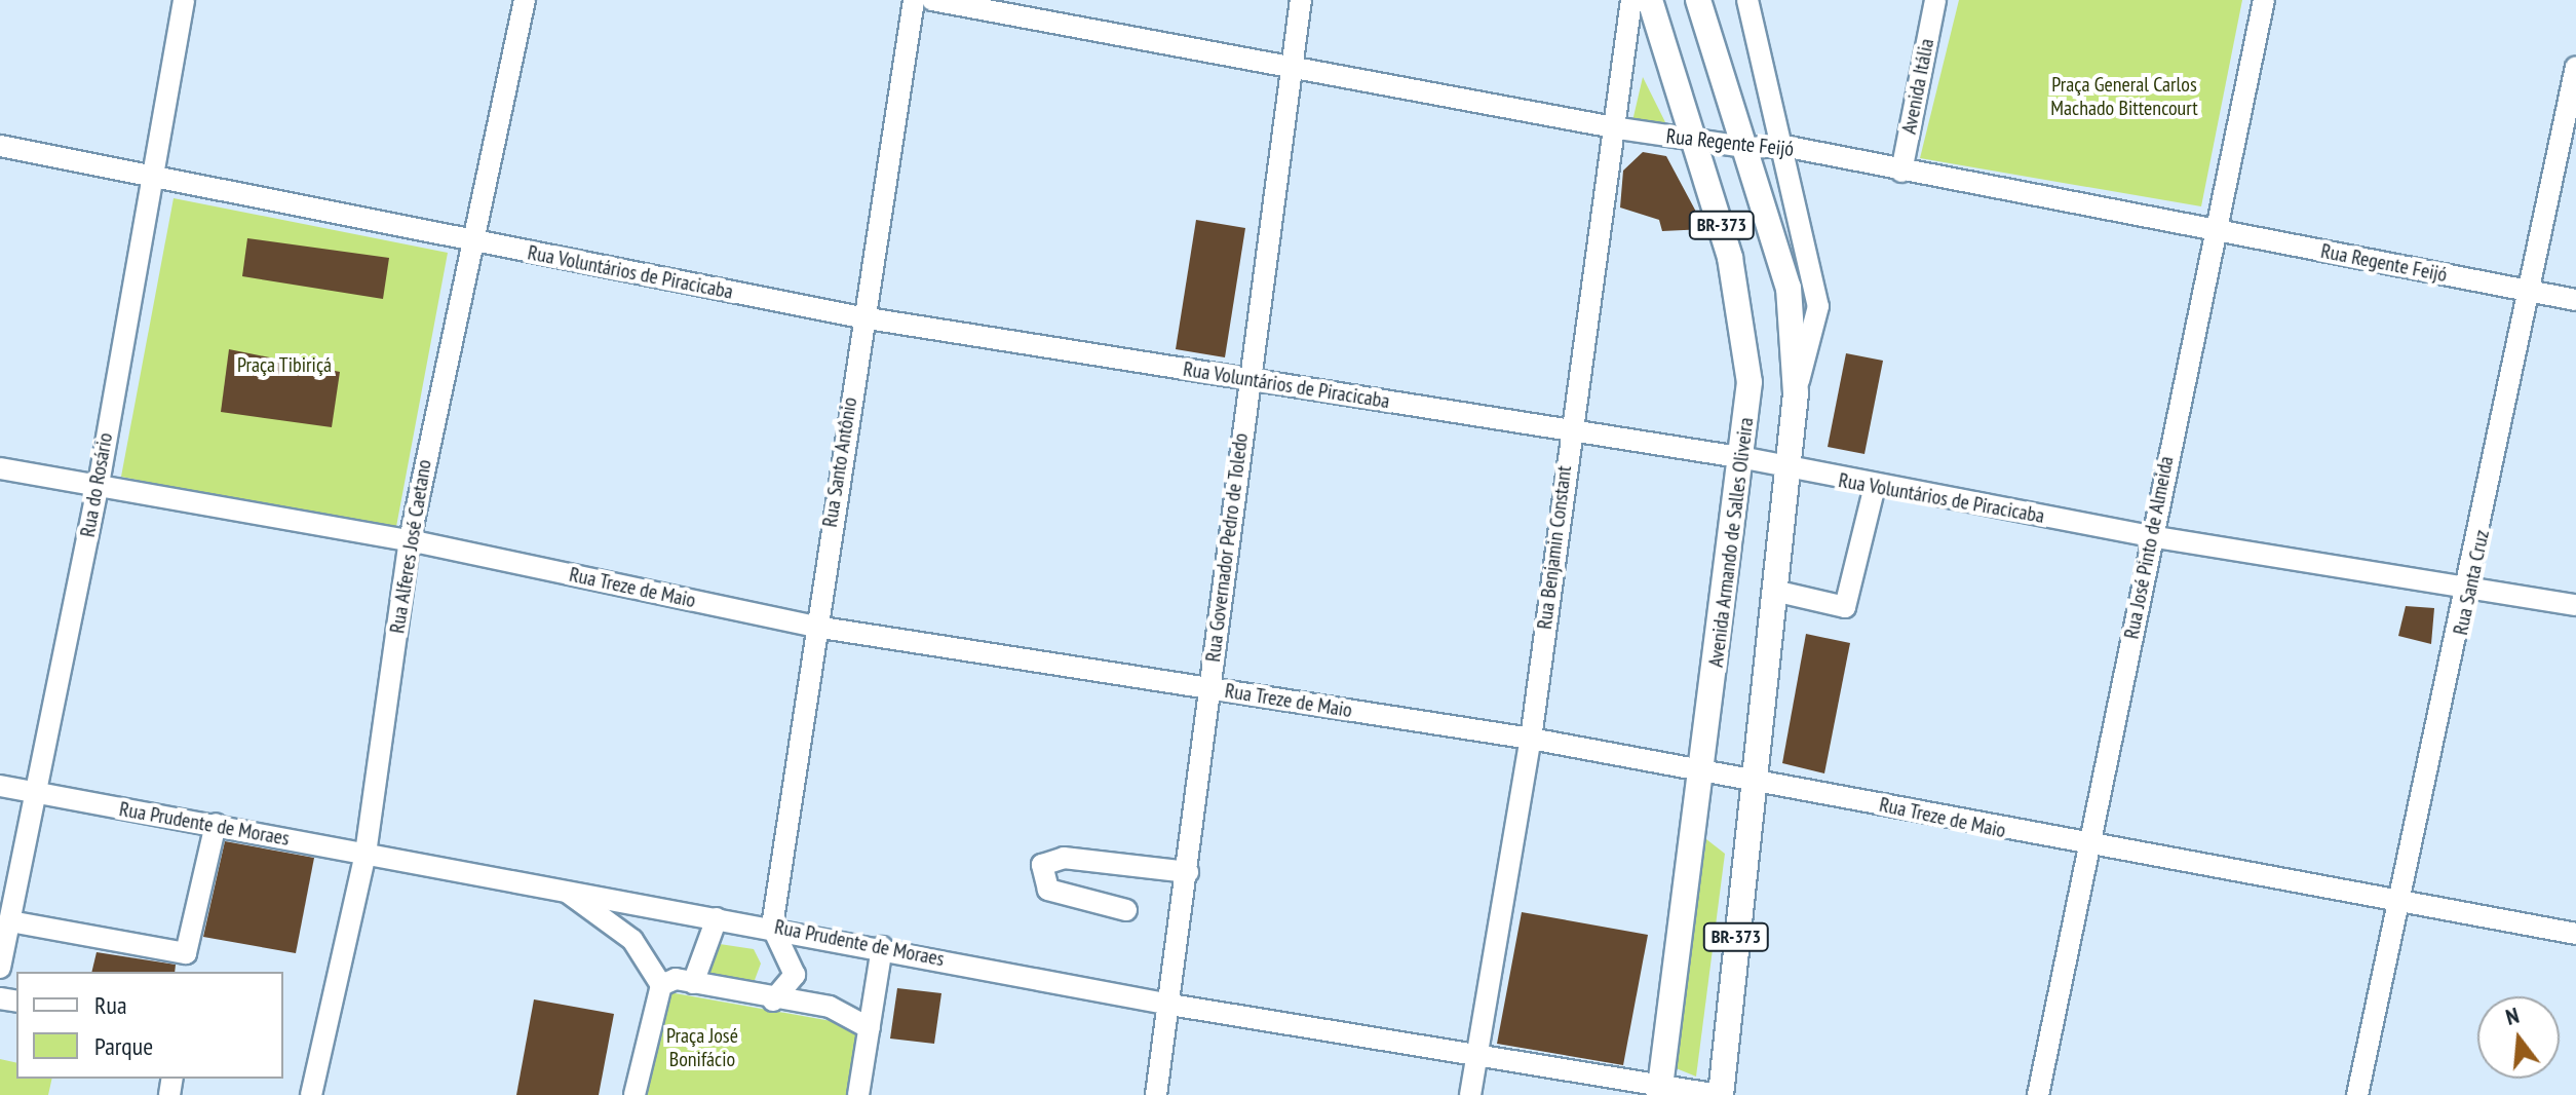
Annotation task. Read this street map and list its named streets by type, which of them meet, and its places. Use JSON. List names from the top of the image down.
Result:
{
  "streets": {
    "main road": ["BR-373", "Avenida Armando de Salles Oliveira"],
    "street": [
      "Avenida Itália",
      "Rua Regente Feijó",
      "Rua Voluntários de Piracicaba",
      "Rua Santo Antônio",
      "Rua do Rosário",
      "Rua Alferes José Caetano",
      "Rua Governador Pedro de Toledo",
      "Rua Benjamin Constant",
      "Rua José Pinto de Almeida",
      "Rua Santa Cruz",
      "Rua Treze de Maio",
      "Rua Prudente de Moraes"
    ]
  },
  "crossings": [
    ["Avenida Itália", "Rua Regente Feijó"],
    ["Rua Regente Feijó", "BR-373"],
    ["Rua Regente Feijó", "Avenida Armando de Salles Oliveira"],
    ["Rua Regente Feijó", "Rua Governador Pedro de Toledo"],
    ["Rua Regente Feijó", "Rua Benjamin Constant"],
    ["Rua Regente Feijó", "Rua José Pinto de Almeida"],
    ["Rua Regente Feijó", "Rua Santa Cruz"],
    ["BR-373", "Rua Voluntários de Piracicaba"],
    ["BR-373", "Rua Treze de Maio"],
    ["BR-373", "Rua Prudente de Moraes"],
    ["Rua Voluntários de Piracicaba", "Rua Santo Antônio"],
    ["Rua Voluntários de Piracicaba", "Rua do Rosário"],
    ["Rua Voluntários de Piracicaba", "Avenida Armando de Salles Oliveira"],
    ["Rua Voluntários de Piracicaba", "Rua Alferes José Caetano"],
    ["Rua Voluntários de Piracicaba", "Rua Governador Pedro de Toledo"],
    ["Rua Voluntários de Piracicaba", "Rua Benjamin Constant"],
    ["Rua Voluntários de Piracicaba", "Rua José Pinto de Almeida"],
    ["Rua Voluntários de Piracicaba", "Rua Santa Cruz"],
    ["Rua Santo Antônio", "Rua Treze de Maio"],
    ["Rua Santo Antônio", "Rua Prudente de Moraes"],
    ["Rua do Rosário", "Rua Treze de Maio"],
    ["Rua do Rosário", "Rua Prudente de Moraes"],
    ["Avenida Armando de Salles Oliveira", "Rua Treze de Maio"],
    ["Avenida Armando de Salles Oliveira", "Rua Prudente de Moraes"],
    ["Rua Alferes José Caetano", "Rua Treze de Maio"],
    ["Rua Alferes José Caetano", "Rua Prudente de Moraes"],
    ["Rua Governador Pedro de Toledo", "Rua Treze de Maio"],
    ["Rua Governador Pedro de Toledo", "Rua Prudente de Moraes"],
    ["Rua Benjamin Constant", "Rua Treze de Maio"],
    ["Rua Benjamin Constant", "Rua Prudente de Moraes"],
    ["Rua José Pinto de Almeida", "Rua Treze de Maio"],
    ["Rua Santa Cruz", "Rua Treze de Maio"]
  ],
  "parks": ["Praça General Carlos Machado Bittencourt", "Praça Tibiriçá", "Praça José Bonifácio"],
  "legend": ["Rua", "Parque"],
  "north": "top"
}
